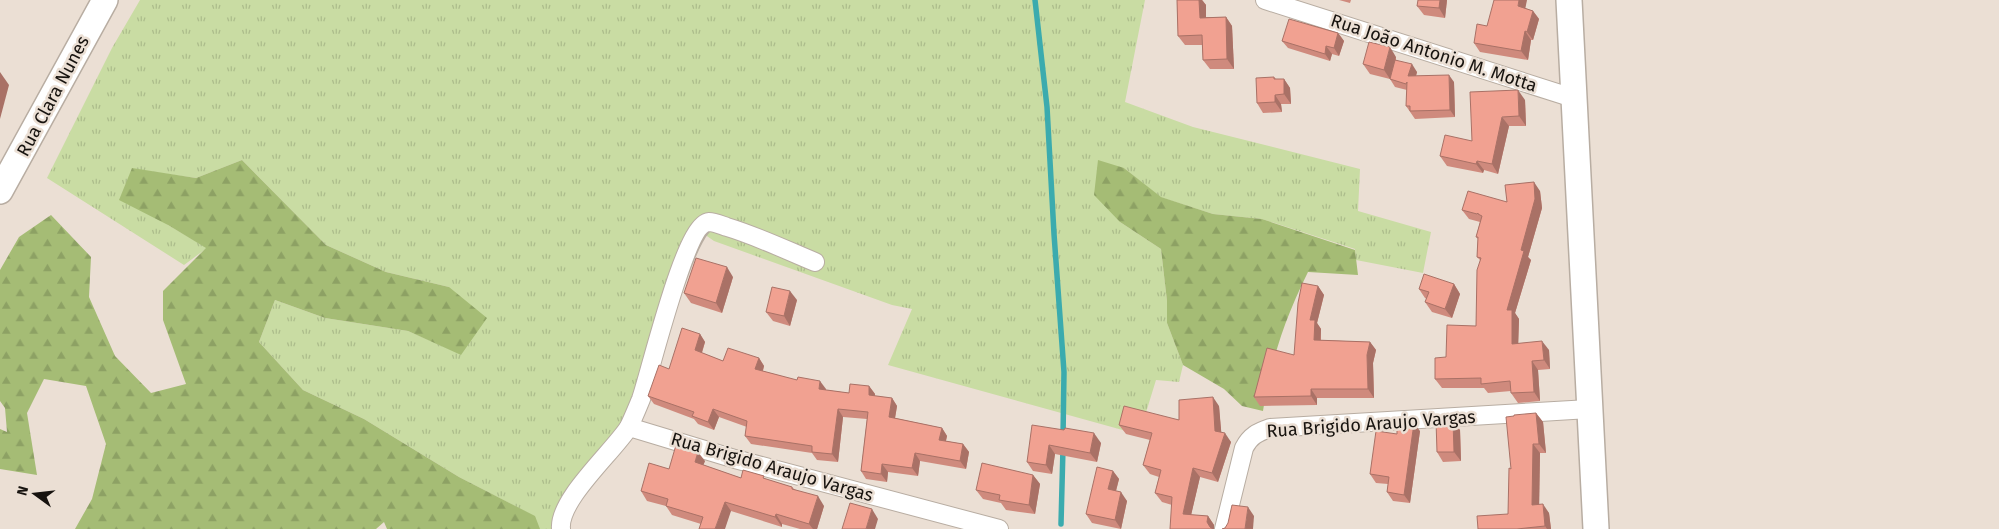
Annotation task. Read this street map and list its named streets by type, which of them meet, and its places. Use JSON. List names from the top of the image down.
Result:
{
  "streets": {
    "main road": ["Rua Clara Nunes"],
    "street": ["Rua João Antonio M. Motta", "Rua Brigido Araujo Vargas"]
  },
  "north": "left"
}
